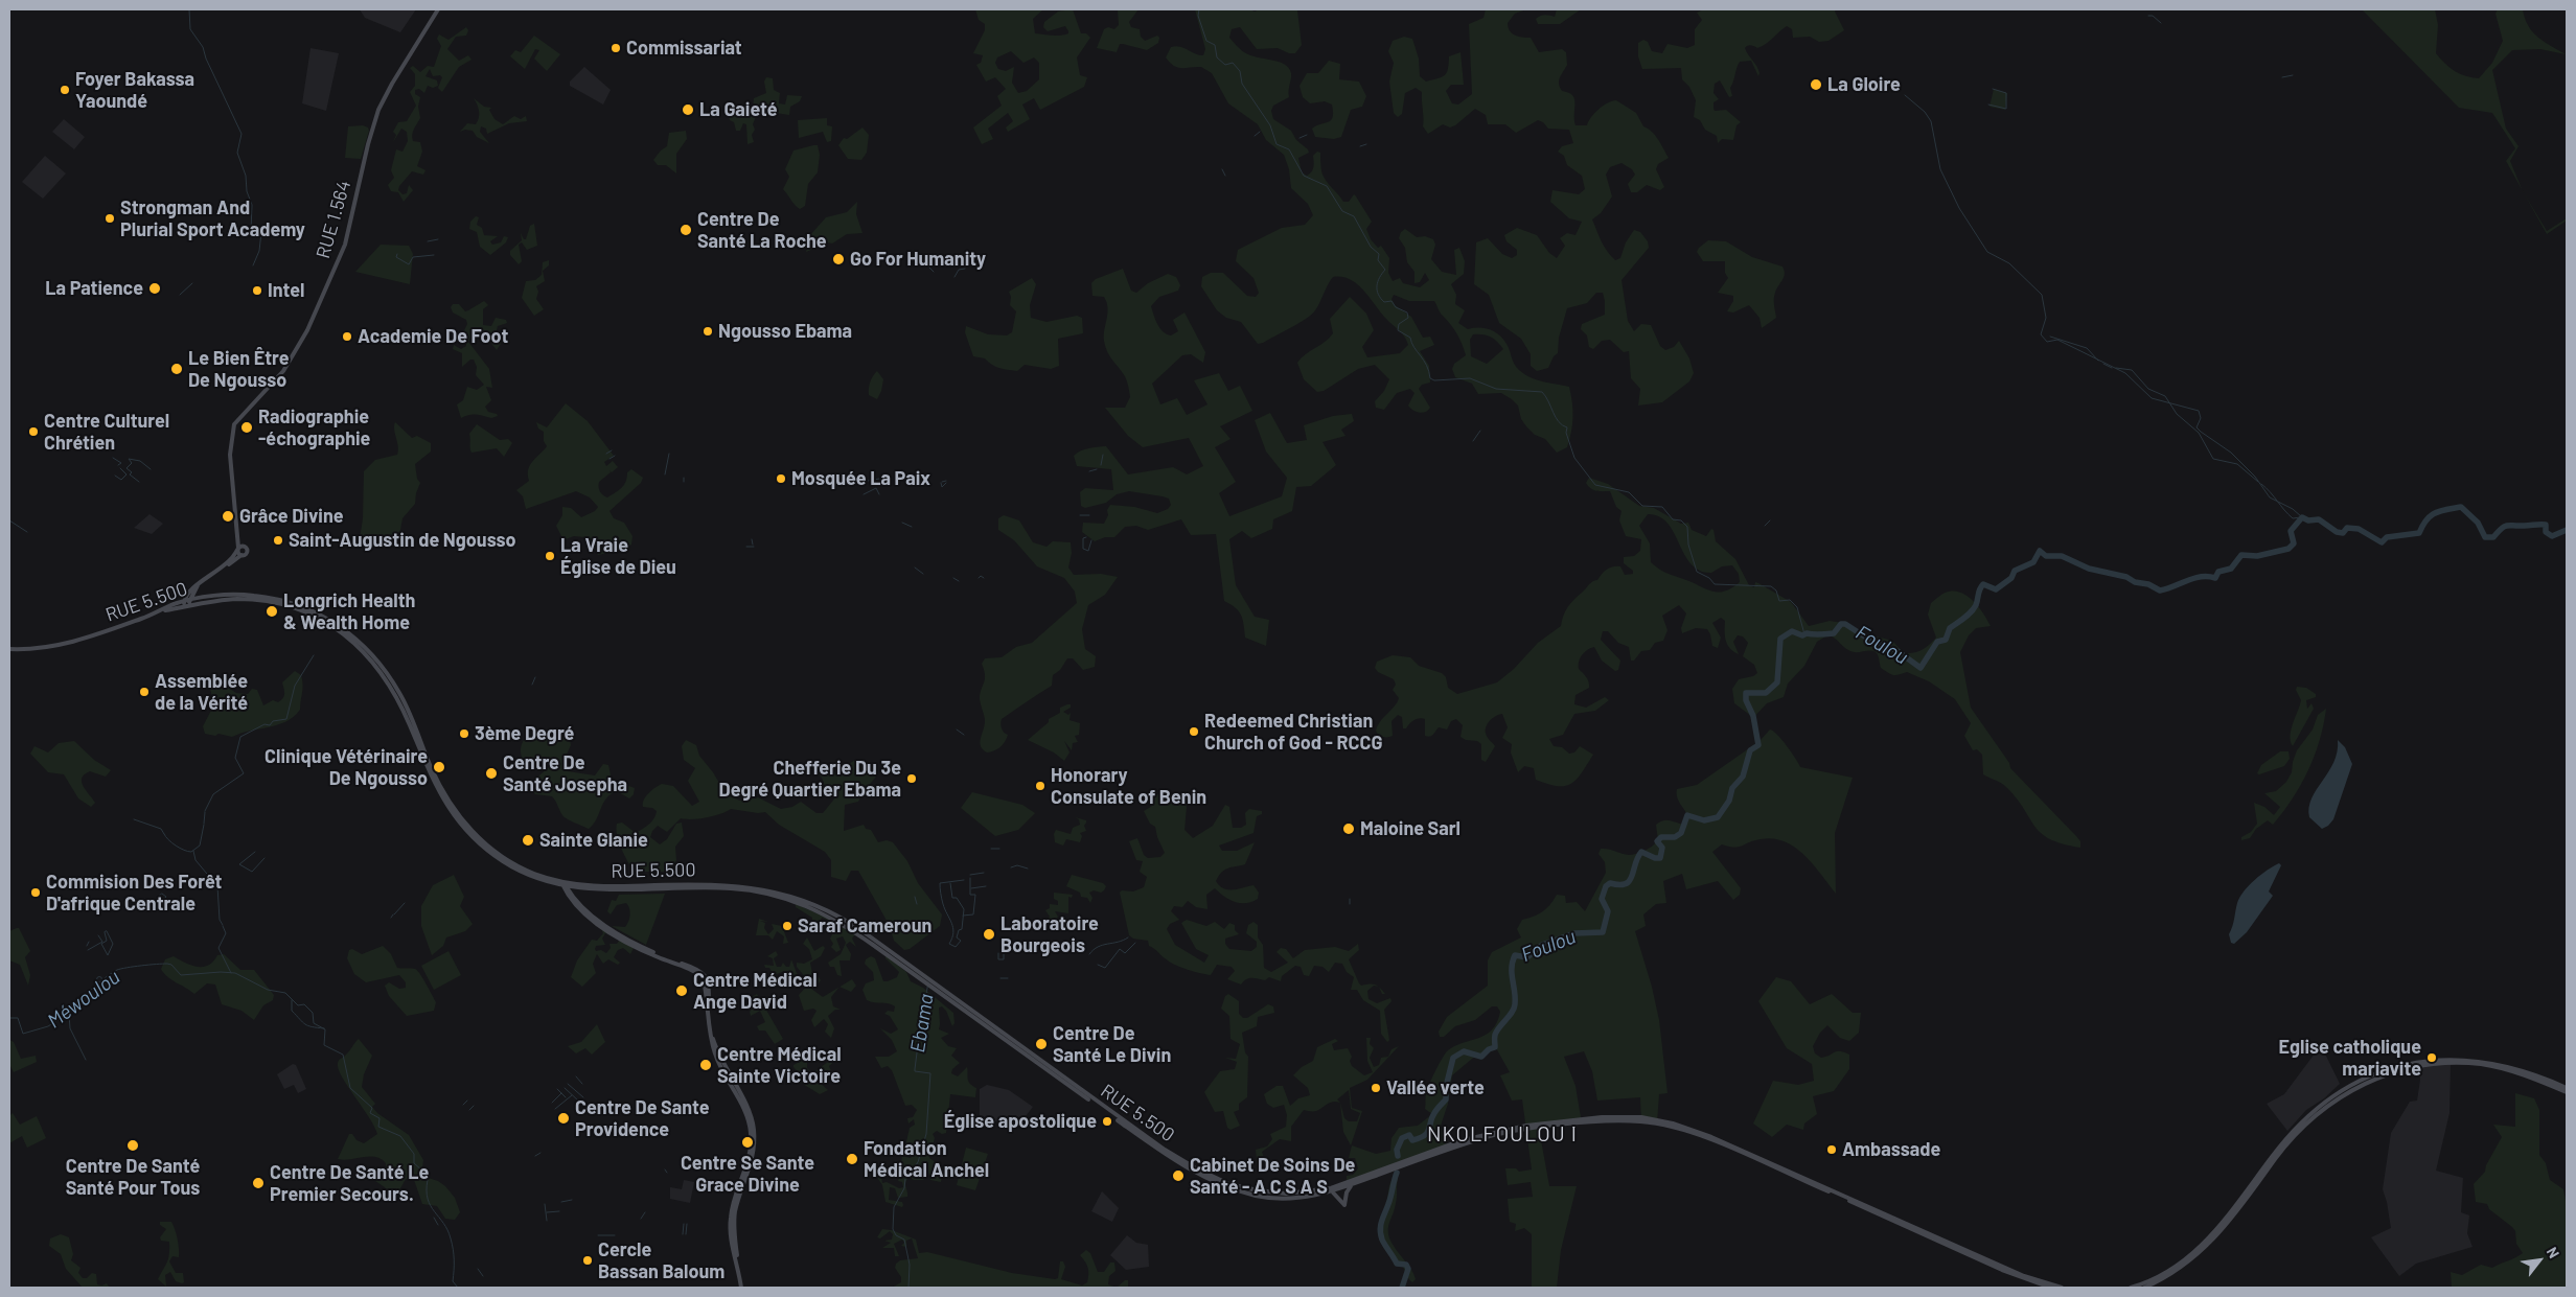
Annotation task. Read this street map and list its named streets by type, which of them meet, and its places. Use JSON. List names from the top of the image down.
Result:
{
  "streets": {
    "main road": ["RUE 1.564", "RUE 5.500"]
  },
  "districts": ["NKOLFOULOU I"],
  "water": ["Foulou", "Méwoulou", "Ebama"],
  "places": [
    "Commissariat",
    "La Gloire",
    "Foyer Bakassa Yaoundé",
    "La Gaieté",
    "Strongman And Plurial Sport Academy",
    "Centre De Santé La Roche",
    "Go For Humanity",
    "La Patience",
    "Intel",
    "Ngousso Ebama",
    "Academie De Foot",
    "Le Bien Être De Ngousso",
    "Radiographie -échographie",
    "Centre Culturel Chrétien",
    "Mosquée La Paix",
    "Grâce Divine",
    "Saint-Augustin de Ngousso",
    "La Vraie Église de Dieu",
    "Longrich Health & Wealth Home",
    "Assemblée de la Vérité",
    "Redeemed Christian Church of God - RCCG",
    "3ème Degré",
    "Clinique Vétérinaire De Ngousso",
    "Centre De Santé Josepha",
    "Chefferie Du 3e Degré Quartier Ebama",
    "Honorary Consulate of Benin",
    "Maloine Sarl",
    "Sainte Glanie",
    "Commision Des Forêt D'afrique Centrale",
    "Saraf Cameroun",
    "Laboratoire Bourgeois",
    "Centre Médical Ange David",
    "Centre De Santé Le Divin",
    "Eglise catholique mariavite",
    "Centre Médical Sainte Victoire",
    "Vallée verte",
    "Centre De Sante Providence",
    "Église apostolique",
    "Centre Se Sante Grace Divine",
    "Centre De Santé Santé Pour Tous",
    "Ambassade",
    "Fondation Médical Anchel",
    "Cabinet De Soins De Santé - A C S A S",
    "Centre De Santé Le Premier Secours.",
    "Cercle Bassan Baloum"
  ],
  "north": "top right"
}
